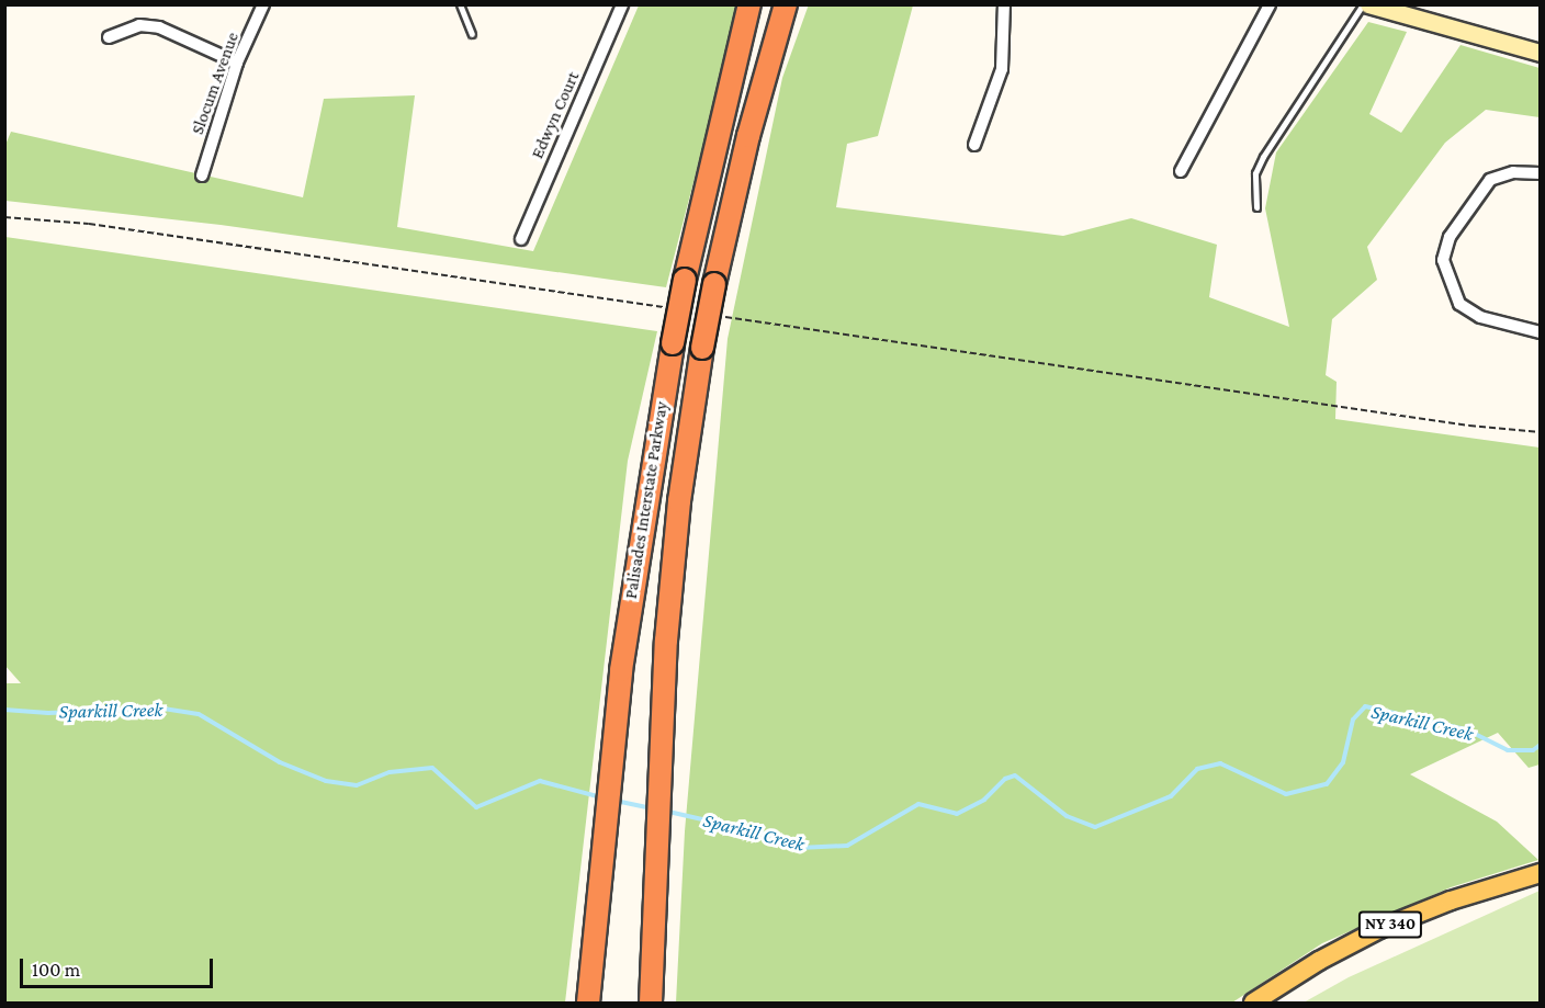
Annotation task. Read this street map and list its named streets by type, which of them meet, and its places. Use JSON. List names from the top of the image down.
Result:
{
  "streets": {
    "highway": ["Palisades Interstate Parkway"],
    "main road": ["NY 340"],
    "street": ["Slocum Avenue", "Edwyn Court"]
  },
  "water": ["Sparkill Creek"],
  "scale_bar": "100 m"
}
